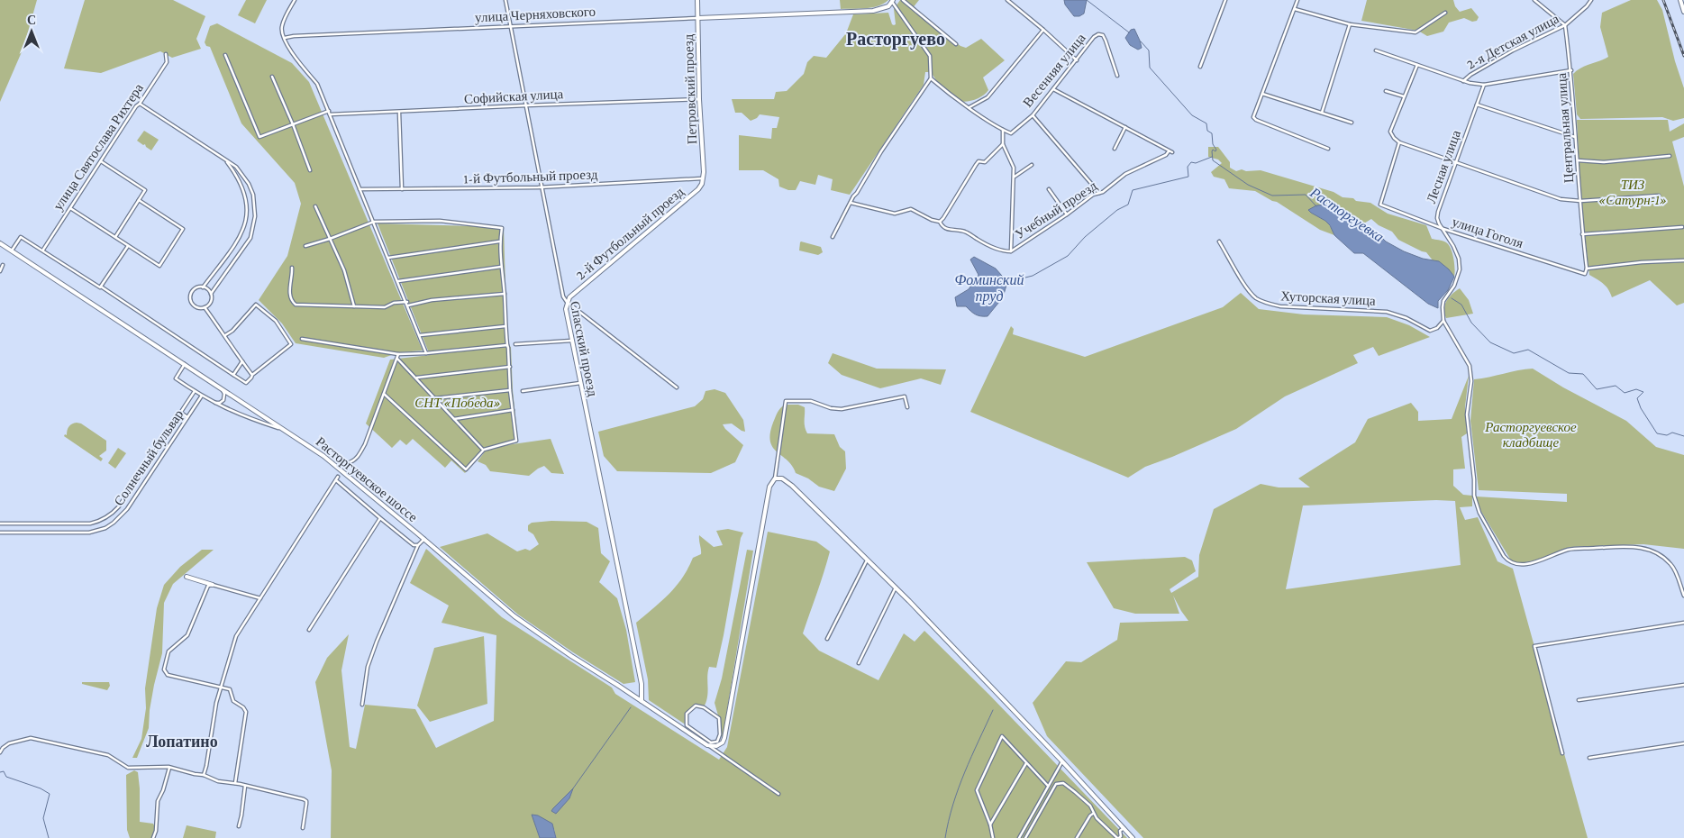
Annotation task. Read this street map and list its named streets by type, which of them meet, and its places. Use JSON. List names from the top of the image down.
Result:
{
  "streets": {
    "main road": [
      "улица Черняховского",
      "Петровский проезд",
      "2-й Футбольный проезд",
      "Спасский проезд",
      "Расторгуевское шоссе"
    ],
    "street": [
      "2-я Детская улица",
      "Весенняя улица",
      "Софийская улица",
      "Центральная улица",
      "улица Святослава Рихтера",
      "Лесная улица",
      "1-й Футбольный проезд",
      "Учебный проезд",
      "улица Гоголя",
      "Хуторская улица",
      "Солнечный бульвар"
    ]
  },
  "crossings": [
    ["улица Черняховского", "Петровский проезд"],
    ["улица Черняховского", "Спасский проезд"],
    ["2-я Детская улица", "Центральная улица"],
    ["Петровский проезд", "Софийская улица"],
    ["Петровский проезд", "1-й Футбольный проезд"],
    ["Петровский проезд", "2-й Футбольный проезд"],
    ["Софийская улица", "Спасский проезд"],
    ["Центральная улица", "улица Гоголя"],
    ["Лесная улица", "улица Гоголя"],
    ["Лесная улица", "Хуторская улица"],
    ["1-й Футбольный проезд", "2-й Футбольный проезд"],
    ["1-й Футбольный проезд", "Спасский проезд"],
    ["2-й Футбольный проезд", "Спасский проезд"],
    ["Спасский проезд", "Расторгуевское шоссе"]
  ],
  "districts": ["Расторгуево", "Лопатино"],
  "water": ["Расторгуевка", "Фоминский пруд"],
  "parks": ["ТИЗ «Сатурн-1»", "СНТ «Победа»", "Расторгуевское кладбище"],
  "north": "top"
}
